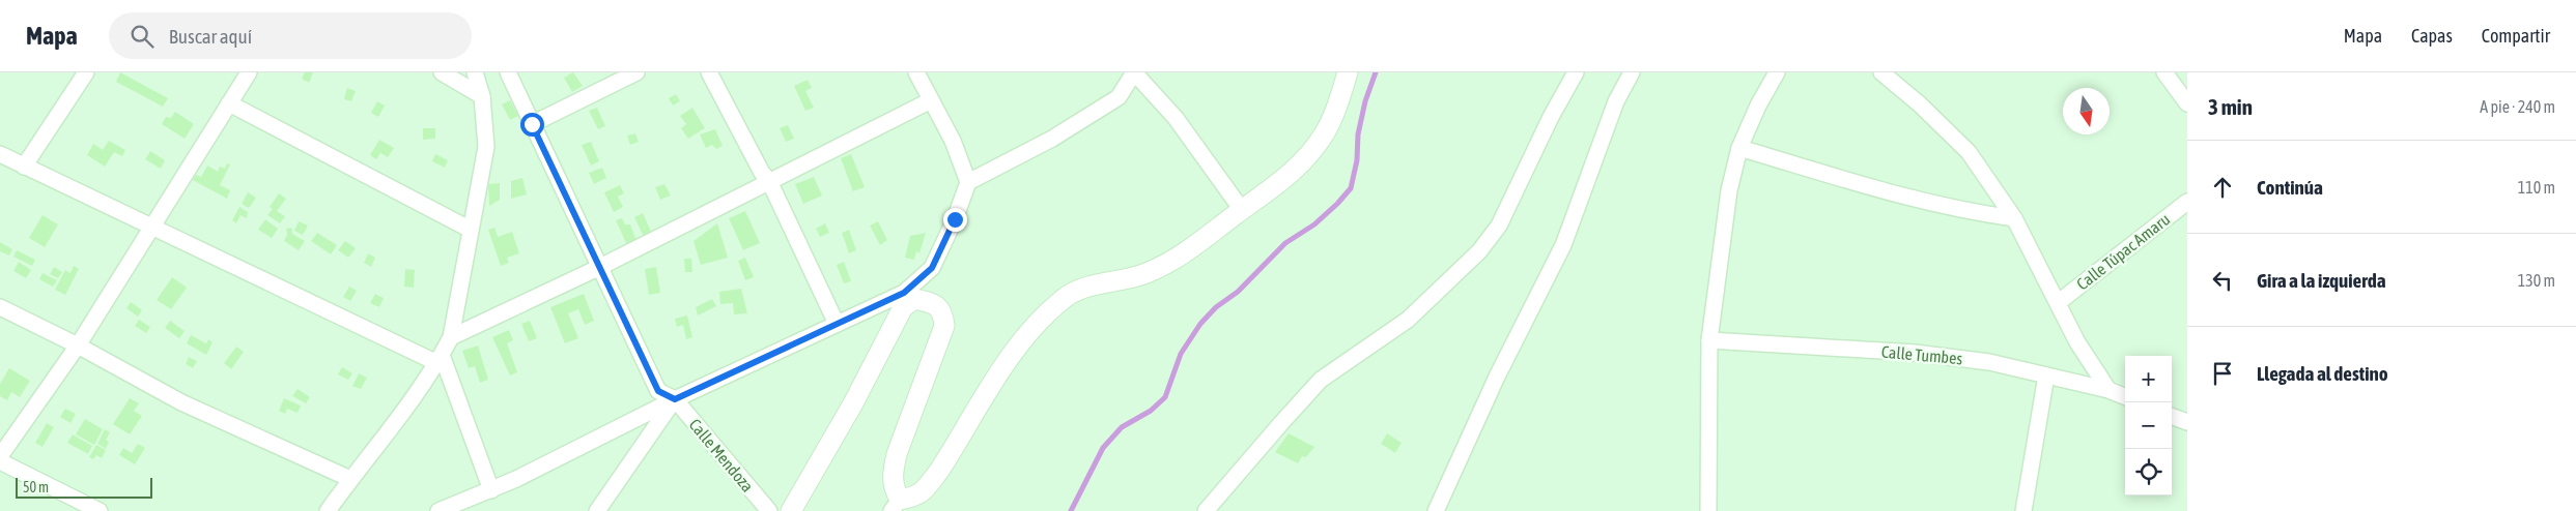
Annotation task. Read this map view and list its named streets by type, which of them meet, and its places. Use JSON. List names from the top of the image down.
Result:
{
  "streets": {
    "street": ["Calle Túpac Amaru", "Calle Tumbes", "Calle Mendoza"]
  },
  "scale_bar": "50 m",
  "north": "bottom",
  "page": {
    "header": "Mapa",
    "search": "Buscar aquí",
    "nav": ["Mapa", "Capas", "Compartir"],
    "heading": ["3 min", "A pie · 240 m"],
    "list": [
      ["Continúa", "110 m"],
      ["Gira a la izquierda", "130 m"],
      "Llegada al destino"
    ],
    "map_buttons": ["+", "−"],
    "scale": "50 m"
  }
}
